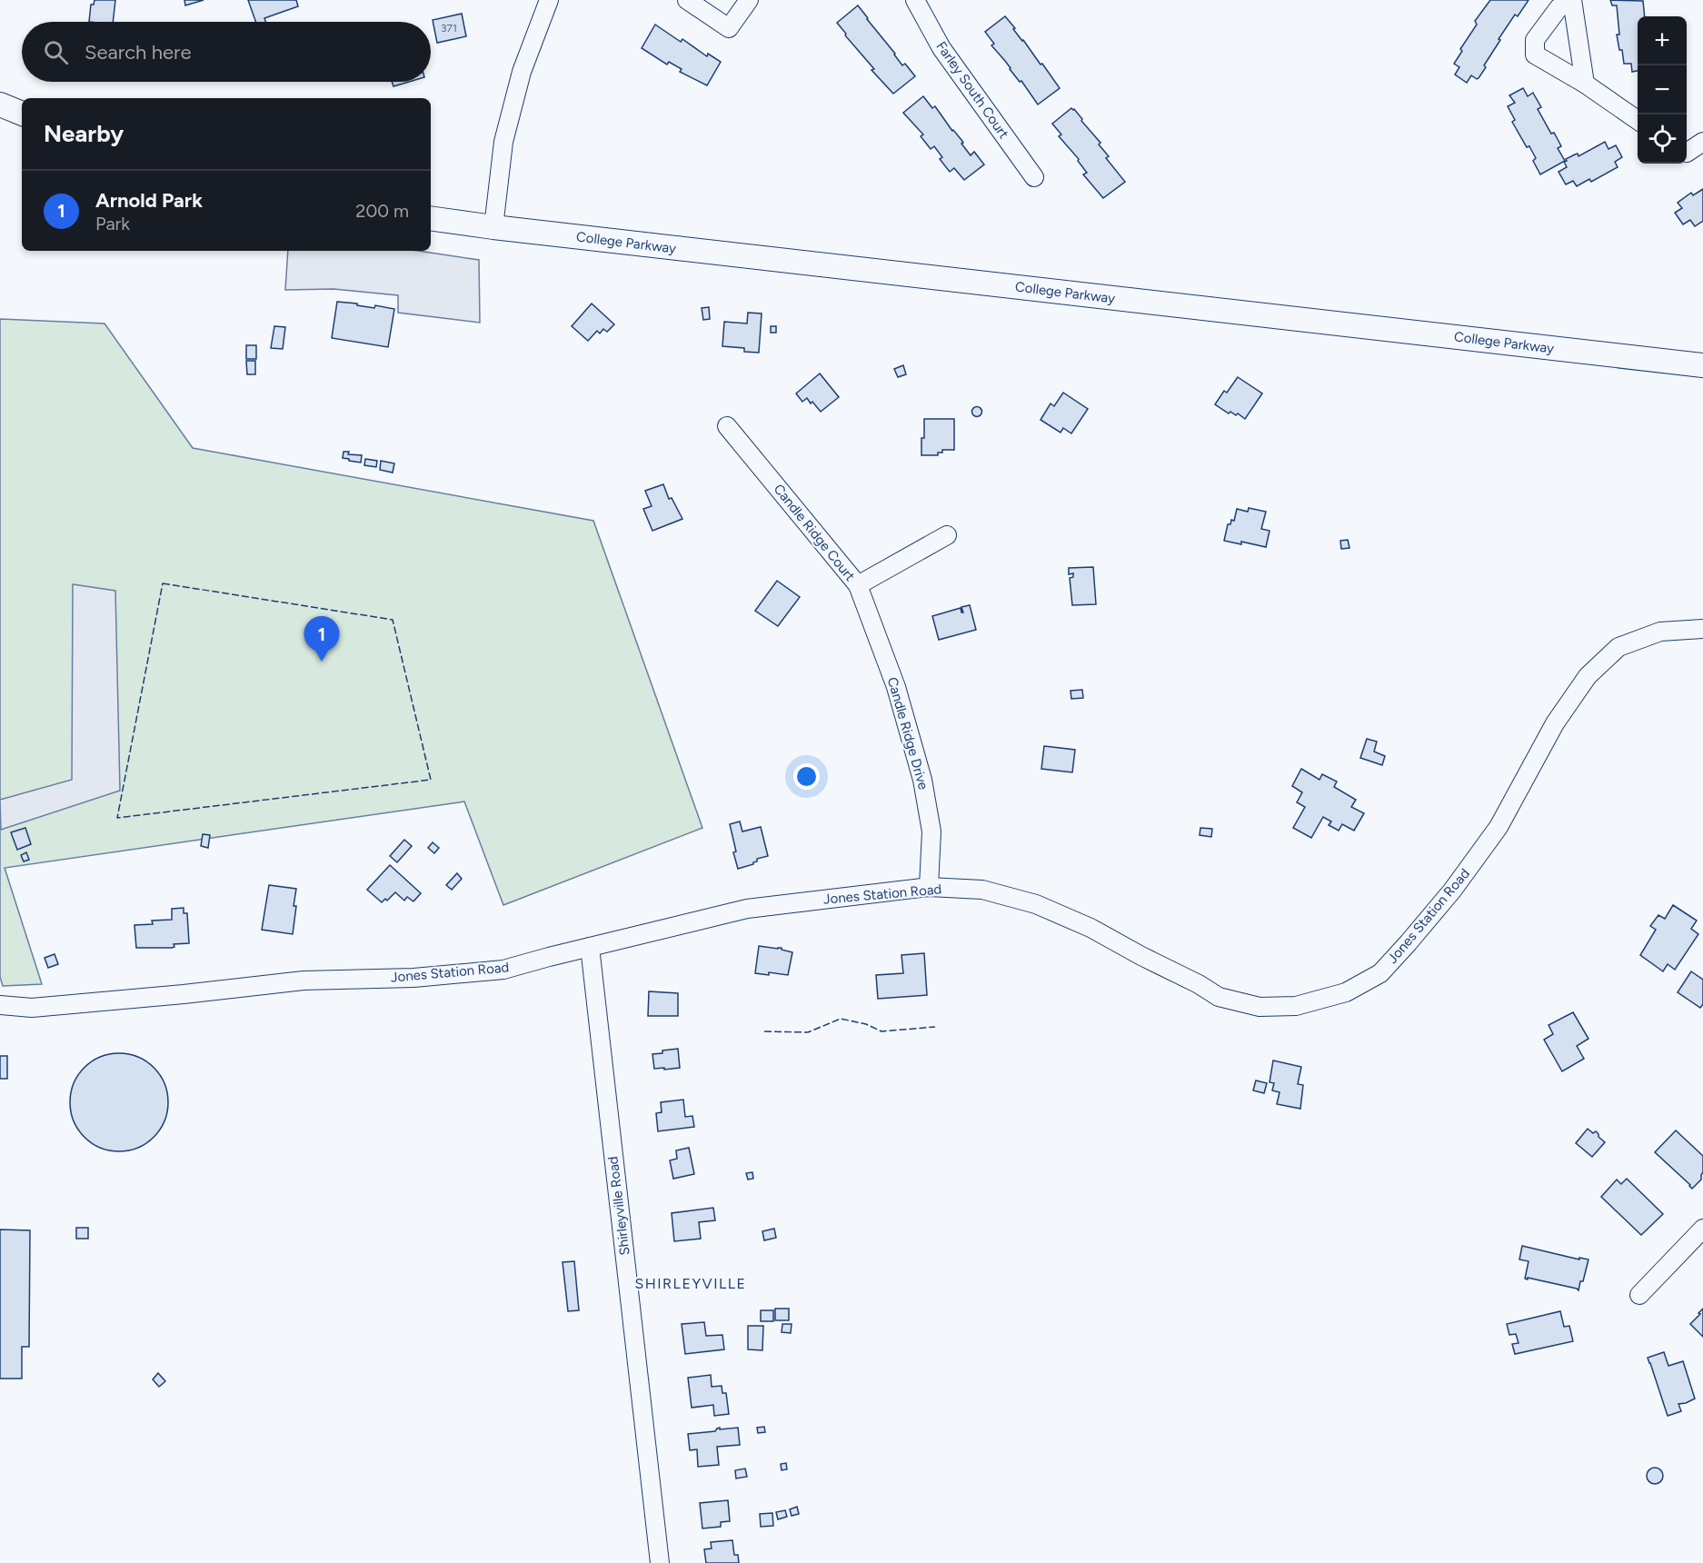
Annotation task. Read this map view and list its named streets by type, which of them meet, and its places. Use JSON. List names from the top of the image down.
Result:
{
  "streets": {
    "main road": ["College Parkway"],
    "street": [
      "Farley South Court",
      "Candle Ridge Court",
      "Candle Ridge Drive",
      "Jones Station Road",
      "Shirleyville Road"
    ]
  },
  "crossings": [
    ["Candle Ridge Court", "Candle Ridge Drive"],
    ["Candle Ridge Drive", "Jones Station Road"],
    ["Jones Station Road", "Shirleyville Road"]
  ],
  "districts": ["SHIRLEYVILLE"],
  "house_numbers": ["371"],
  "page": {
    "map_buttons": ["+", "−"],
    "search": "Search here",
    "heading": "Nearby",
    "list": [
      {
        "mark": "1",
        "name": "Arnold Park",
        "note": "Park",
        "value": "200 m"
      }
    ],
    "pins": "1"
  }
}
